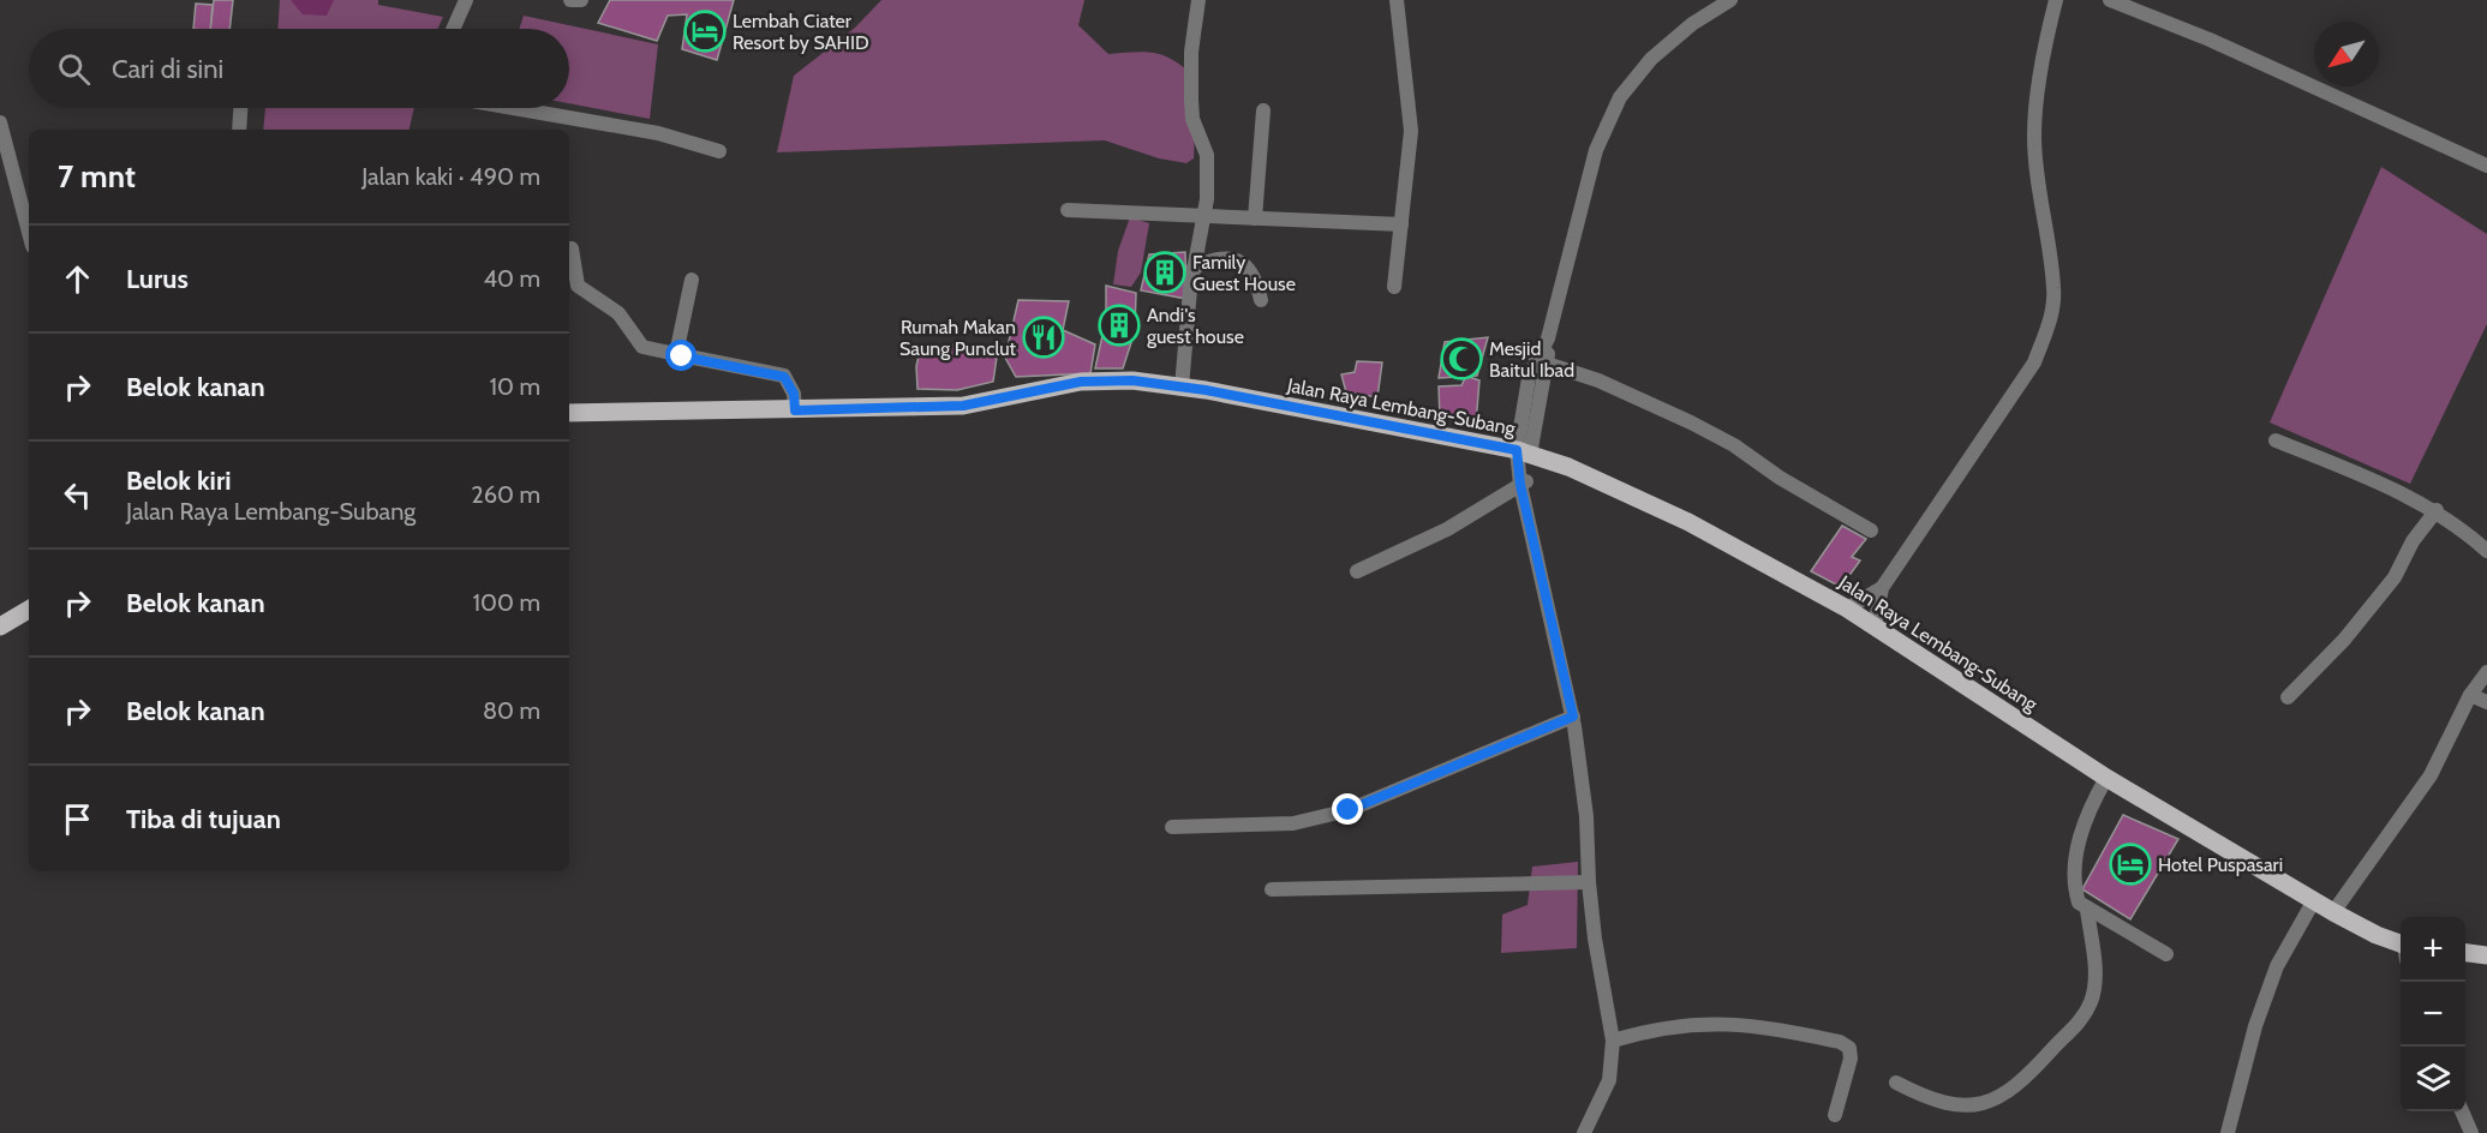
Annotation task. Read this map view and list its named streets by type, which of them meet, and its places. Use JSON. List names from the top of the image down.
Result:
{
  "streets": {
    "main road": ["Jalan Raya Lembang-Subang"]
  },
  "places": {
    "hotel": ["Lembah Ciater Resort by SAHID", "Hotel Puspasari"],
    "building": ["Family Guest House", "Andi's guest house"],
    "restaurant": ["Rumah Makan Saung Punclut"],
    "mosque": ["Mesjid Baitul Ibad"]
  },
  "north": "bottom left",
  "page": {
    "search": "Cari di sini",
    "heading": ["7 mnt", "Jalan kaki · 490 m"],
    "list": [
      ["Lurus", "40 m"],
      ["Belok kanan", "10 m"],
      ["Belok kiri", "Jalan Raya Lembang-Subang", "260 m"],
      ["Belok kanan", "100 m"],
      ["Belok kanan", "80 m"],
      "Tiba di tujuan"
    ],
    "map_buttons": ["+", "−"]
  }
}
